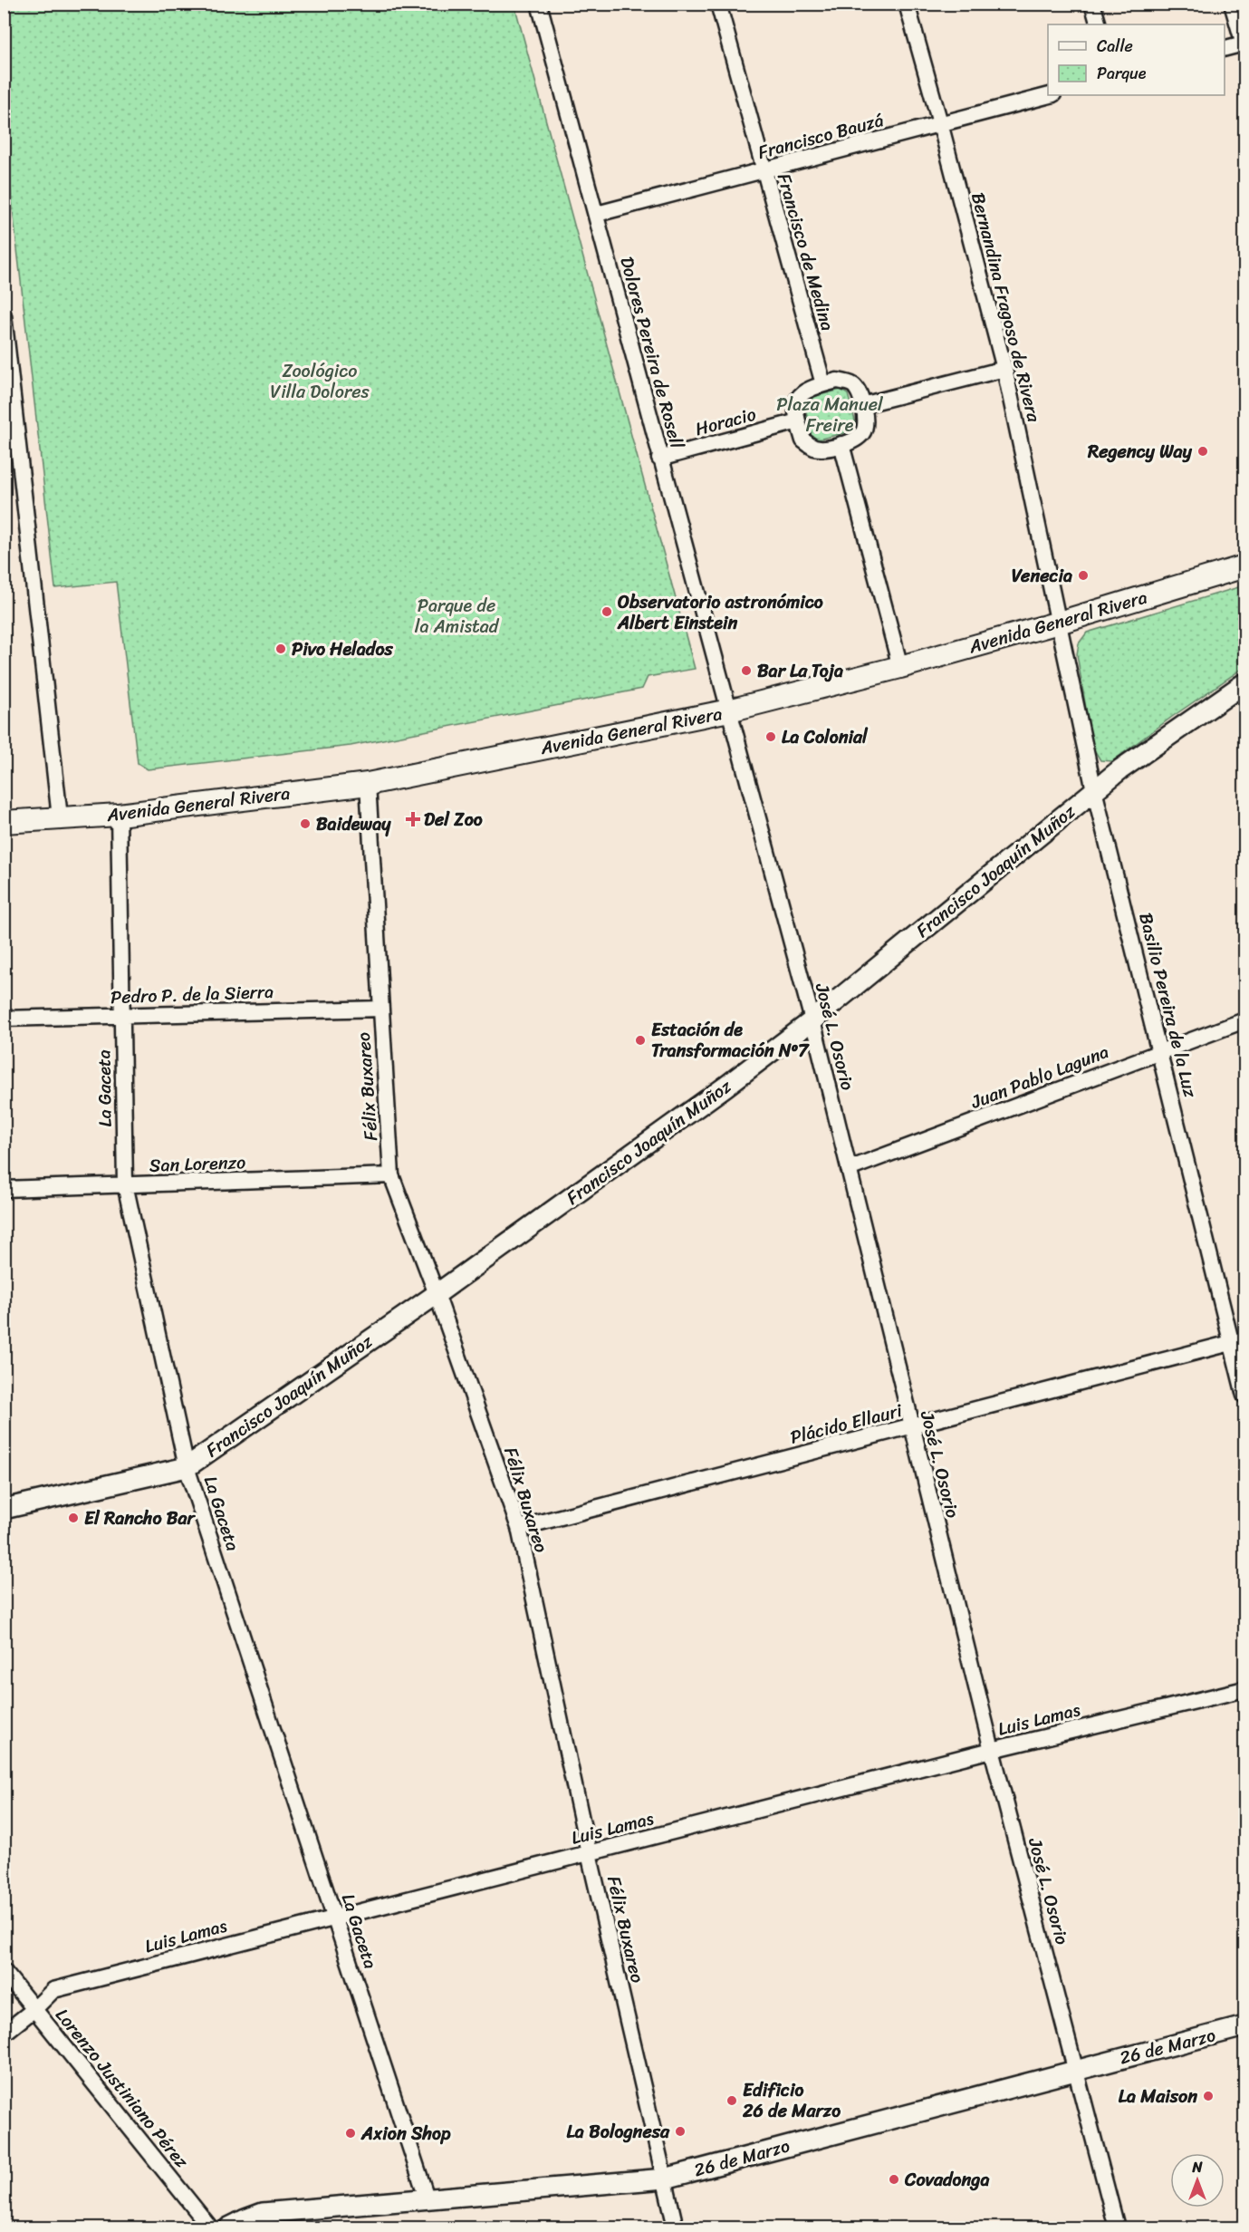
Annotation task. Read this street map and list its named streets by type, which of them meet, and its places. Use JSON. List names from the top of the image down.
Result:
{
  "streets": {
    "main road": ["Avenida General Rivera"],
    "street": [
      "Francisco Bauzá",
      "Francisco de Medina",
      "Bernandina Fragoso de Rivera",
      "Dolores Pereira de Rosell",
      "Horacio",
      "Francisco Joaquín Muñoz",
      "Pedro P. de la Sierra",
      "Basilio Pereira de la Luz",
      "José L. Osorio",
      "Juan Pablo Laguna",
      "Félix Buxareo",
      "La Gaceta",
      "San Lorenzo",
      "Plácido Ellauri",
      "Luis Lamas",
      "26 de Marzo",
      "Lorenzo Justiniano Pérez"
    ]
  },
  "crossings": [
    ["Francisco Bauzá", "Francisco de Medina"],
    ["Francisco Bauzá", "Bernandina Fragoso de Rivera"],
    ["Francisco Bauzá", "Dolores Pereira de Rosell"],
    ["Francisco de Medina", "Horacio"],
    ["Bernandina Fragoso de Rivera", "Avenida General Rivera"],
    ["Bernandina Fragoso de Rivera", "Basilio Pereira de la Luz"],
    ["Dolores Pereira de Rosell", "Horacio"],
    ["Dolores Pereira de Rosell", "Avenida General Rivera"],
    ["Dolores Pereira de Rosell", "José L. Osorio"],
    ["Avenida General Rivera", "Basilio Pereira de la Luz"],
    ["Avenida General Rivera", "José L. Osorio"],
    ["Avenida General Rivera", "Félix Buxareo"],
    ["Avenida General Rivera", "La Gaceta"],
    ["Francisco Joaquín Muñoz", "Basilio Pereira de la Luz"],
    ["Francisco Joaquín Muñoz", "José L. Osorio"],
    ["Francisco Joaquín Muñoz", "Félix Buxareo"],
    ["Francisco Joaquín Muñoz", "La Gaceta"],
    ["Pedro P. de la Sierra", "Félix Buxareo"],
    ["Pedro P. de la Sierra", "La Gaceta"],
    ["Basilio Pereira de la Luz", "Juan Pablo Laguna"],
    ["Basilio Pereira de la Luz", "Plácido Ellauri"],
    ["José L. Osorio", "Juan Pablo Laguna"],
    ["José L. Osorio", "Plácido Ellauri"],
    ["José L. Osorio", "Luis Lamas"],
    ["José L. Osorio", "26 de Marzo"],
    ["Félix Buxareo", "San Lorenzo"],
    ["Félix Buxareo", "Plácido Ellauri"],
    ["Félix Buxareo", "Luis Lamas"],
    ["Félix Buxareo", "26 de Marzo"],
    ["La Gaceta", "San Lorenzo"],
    ["La Gaceta", "Luis Lamas"],
    ["La Gaceta", "26 de Marzo"],
    ["Luis Lamas", "Lorenzo Justiniano Pérez"]
  ],
  "parks": ["Zoológico Villa Dolores", "Plaza Manuel Freire", "Parque de la Amistad"],
  "places": {
    "other": [
      "Regency Way",
      "Venecia",
      "Observatorio astronómico Albert Einstein",
      "Pivo Helados",
      "Bar La Toja",
      "La Colonial",
      "Baideway",
      "Estación de Transformación Nº7",
      "El Rancho Bar",
      "La Maison",
      "Edificio 26 de Marzo",
      "La Bolognesa",
      "Axion Shop",
      "Covadonga"
    ],
    "health": ["Del Zoo"]
  },
  "legend": ["Calle", "Parque"],
  "north": "top"
}
